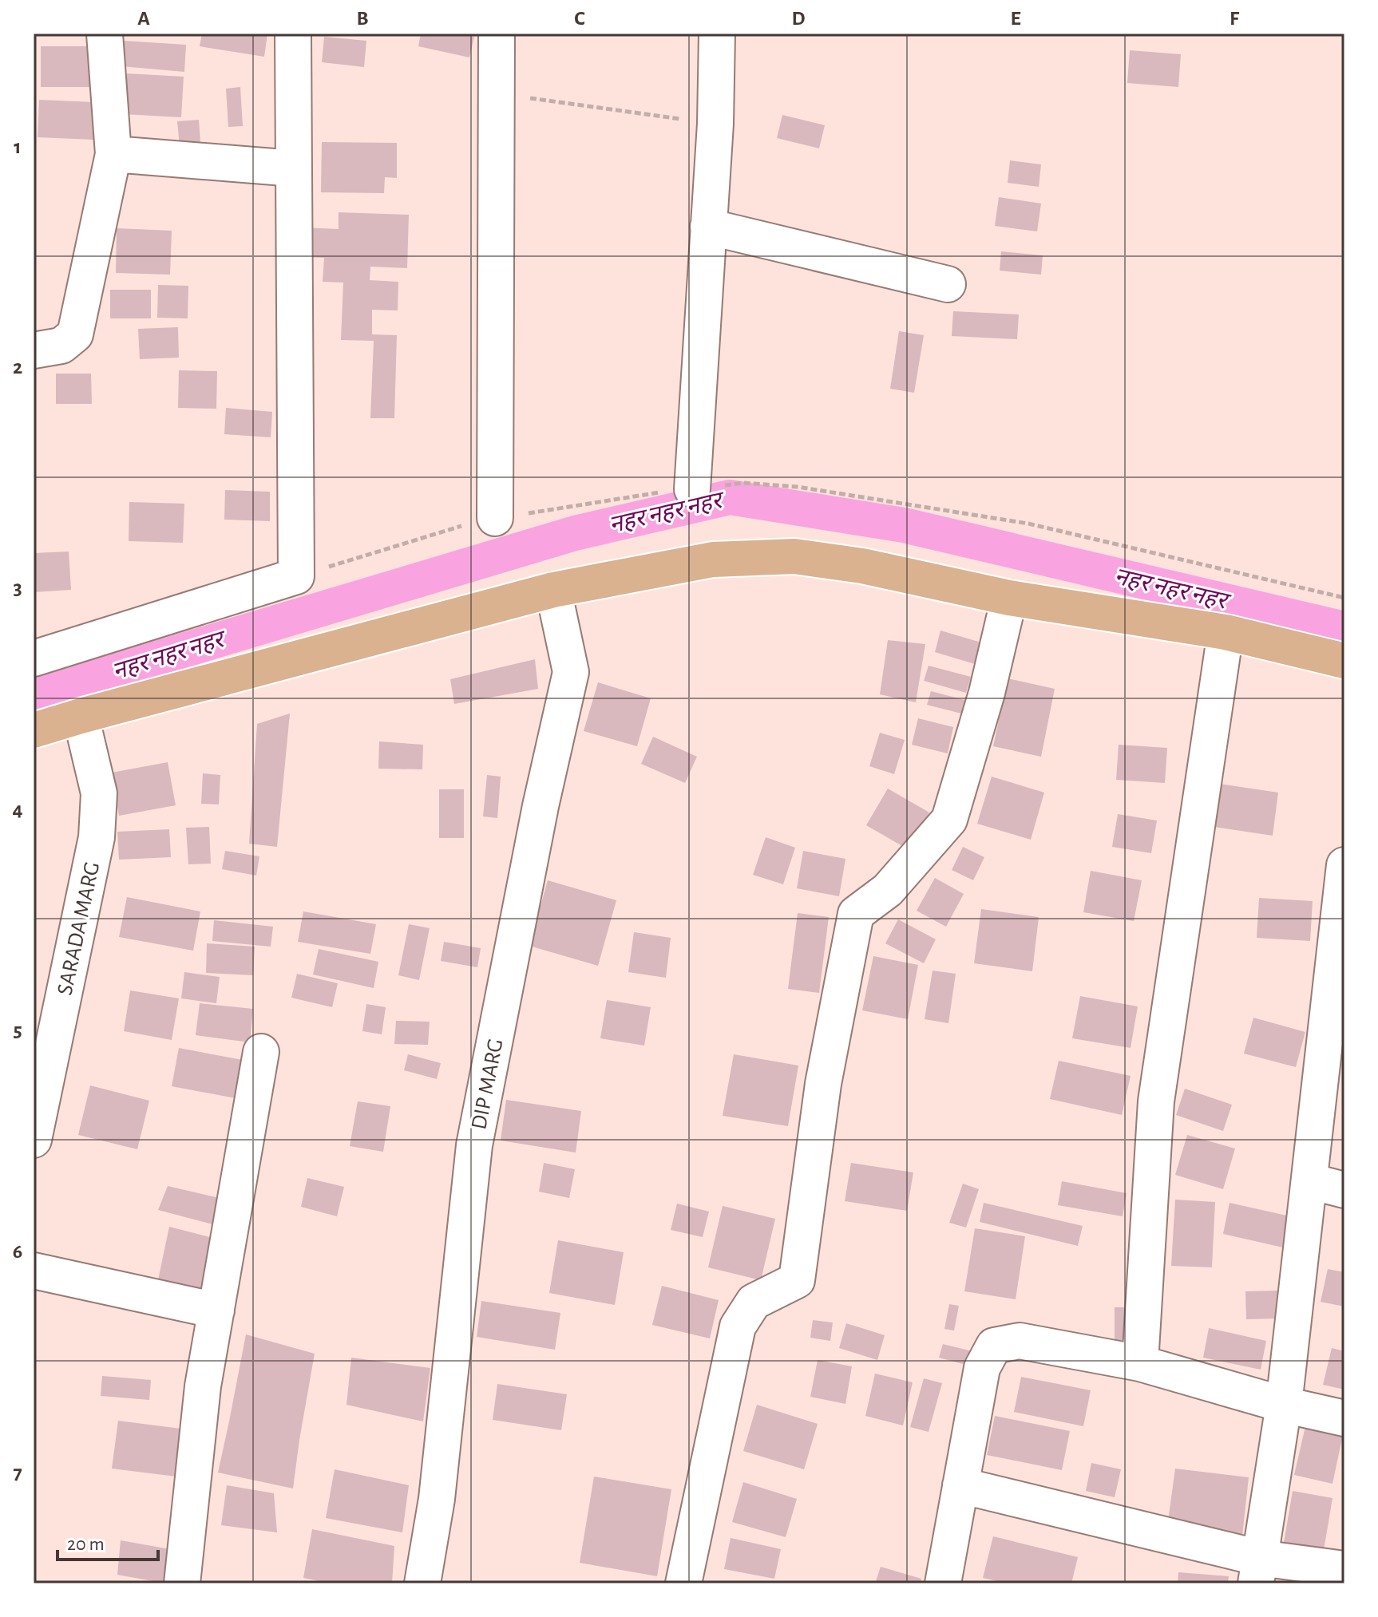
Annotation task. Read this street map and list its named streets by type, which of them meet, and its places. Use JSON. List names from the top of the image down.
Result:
{
  "streets": {
    "street": ["SARADA MARG", "DIP MARG"]
  },
  "water": ["नहर नहर नहर"],
  "scale_bar": "20 m",
  "grid": {
    "columns": [
      "A",
      "B",
      "C",
      "D",
      "E",
      "F"
    ],
    "rows": [
      "1",
      "2",
      "3",
      "4",
      "5",
      "6",
      "7"
    ]
  }
}
